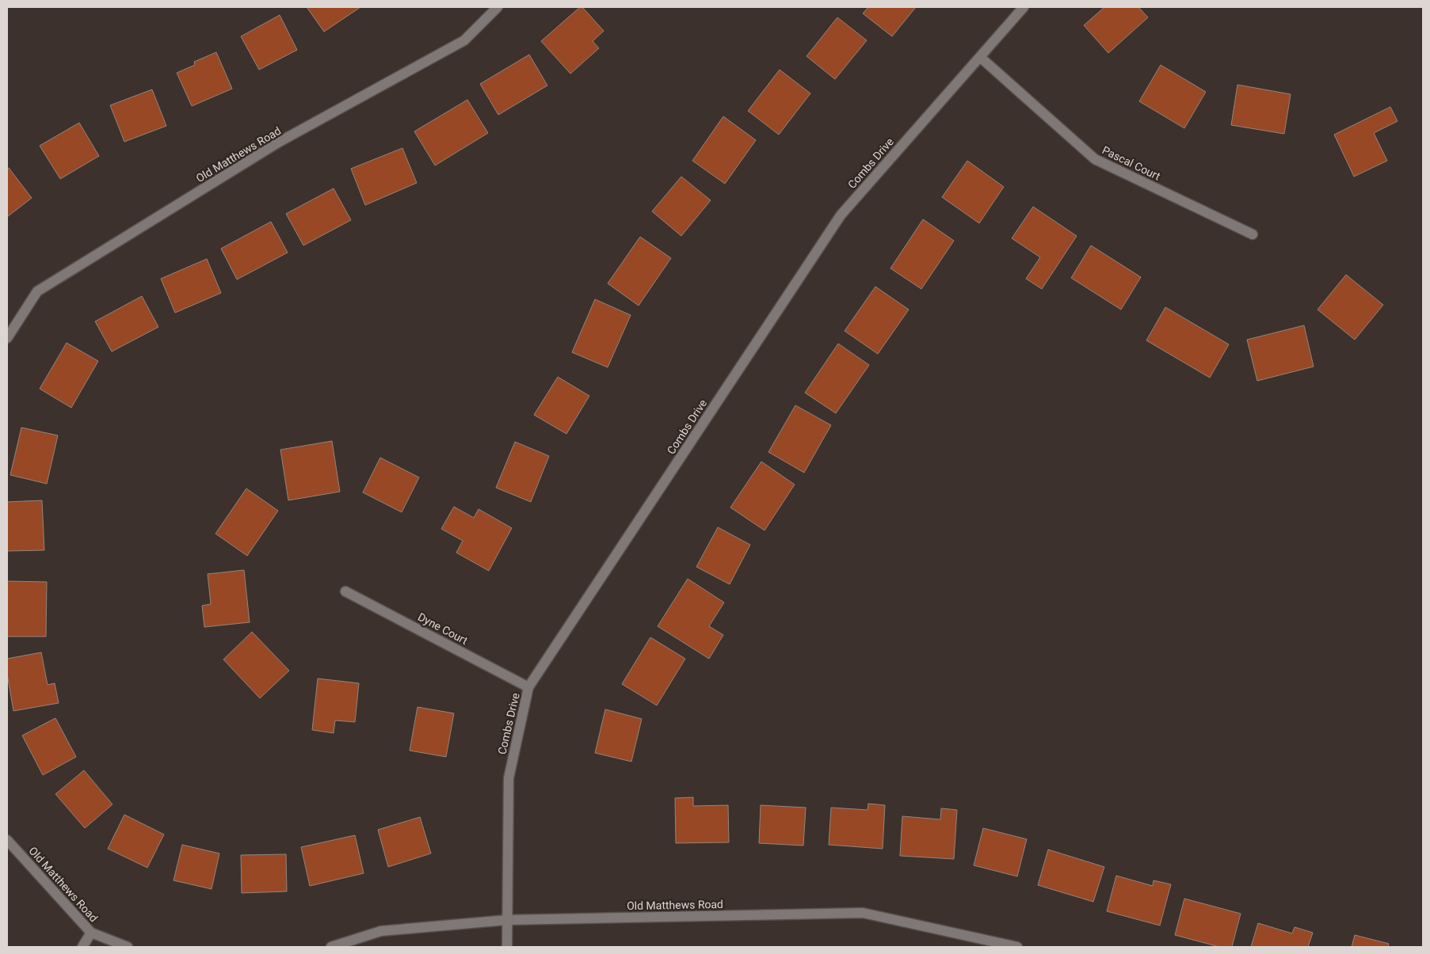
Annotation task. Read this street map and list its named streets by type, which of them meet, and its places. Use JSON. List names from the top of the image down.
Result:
{
  "streets": {
    "street": [
      "Old Matthews Road",
      "Combs Drive",
      "Pascal Court",
      "Dyne Court"
    ]
  },
  "crossings": [
    ["Old Matthews Road", "Combs Drive"],
    ["Combs Drive", "Pascal Court"],
    ["Combs Drive", "Dyne Court"]
  ]
}
